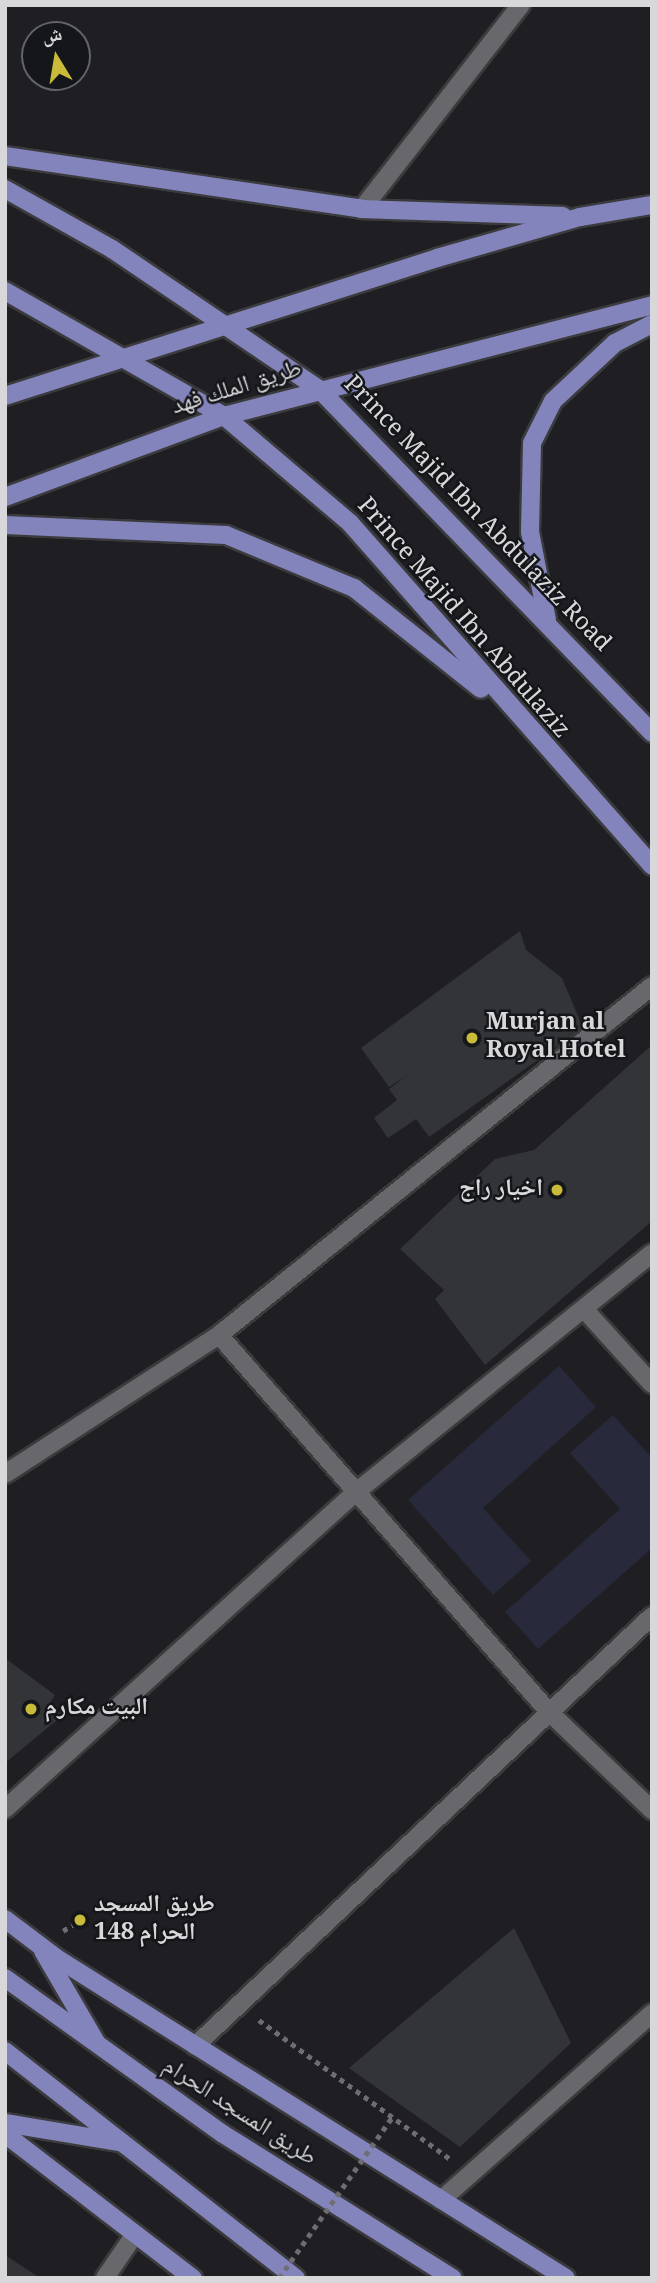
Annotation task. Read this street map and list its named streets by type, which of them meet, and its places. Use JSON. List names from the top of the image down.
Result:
{
  "streets": {
    "main road": [
      "طريق الملك فهد",
      "Prince Majid Ibn Abdulaziz Road",
      "Prince Majid Ibn Abdulaziz",
      "طريق المسجد الحرام"
    ]
  },
  "crossings": [
    ["طريق الملك فهد", "Prince Majid Ibn Abdulaziz Road"],
    ["طريق الملك فهد", "Prince Majid Ibn Abdulaziz"]
  ],
  "places": [
    "Murjan al Royal Hotel",
    "اخيار راج",
    "البيت مكارم",
    "طريق المسجد الحرام 148"
  ],
  "north": "top"
}
